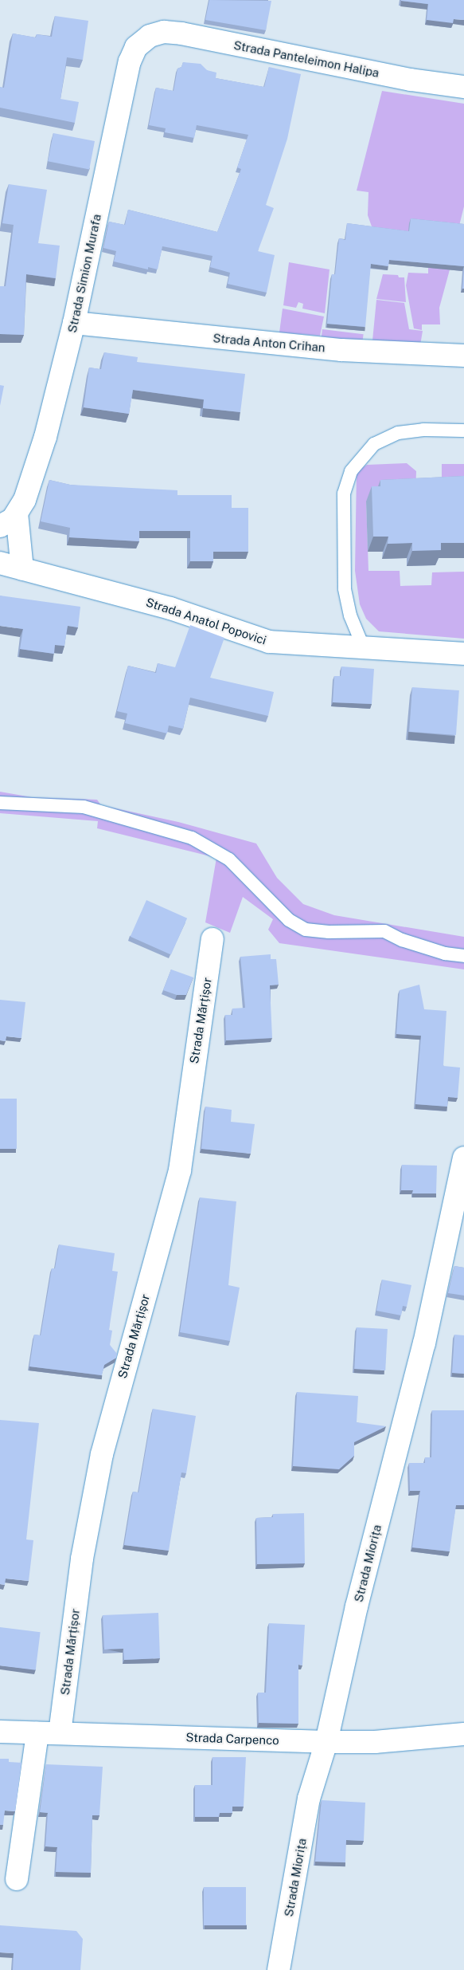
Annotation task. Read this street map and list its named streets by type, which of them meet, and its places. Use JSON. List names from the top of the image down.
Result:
{
  "streets": {
    "street": [
      "Strada Panteleimon Halipa",
      "Strada Simion Murafa",
      "Strada Anton Crihan",
      "Strada Anatol Popovici",
      "Strada Mărțișor",
      "Strada Miorița",
      "Strada Carpenco"
    ]
  },
  "crossings": [
    ["Strada Panteleimon Halipa", "Strada Simion Murafa"],
    ["Strada Simion Murafa", "Strada Anton Crihan"],
    ["Strada Simion Murafa", "Strada Anatol Popovici"],
    ["Strada Mărțișor", "Strada Carpenco"],
    ["Strada Miorița", "Strada Carpenco"]
  ]
}
